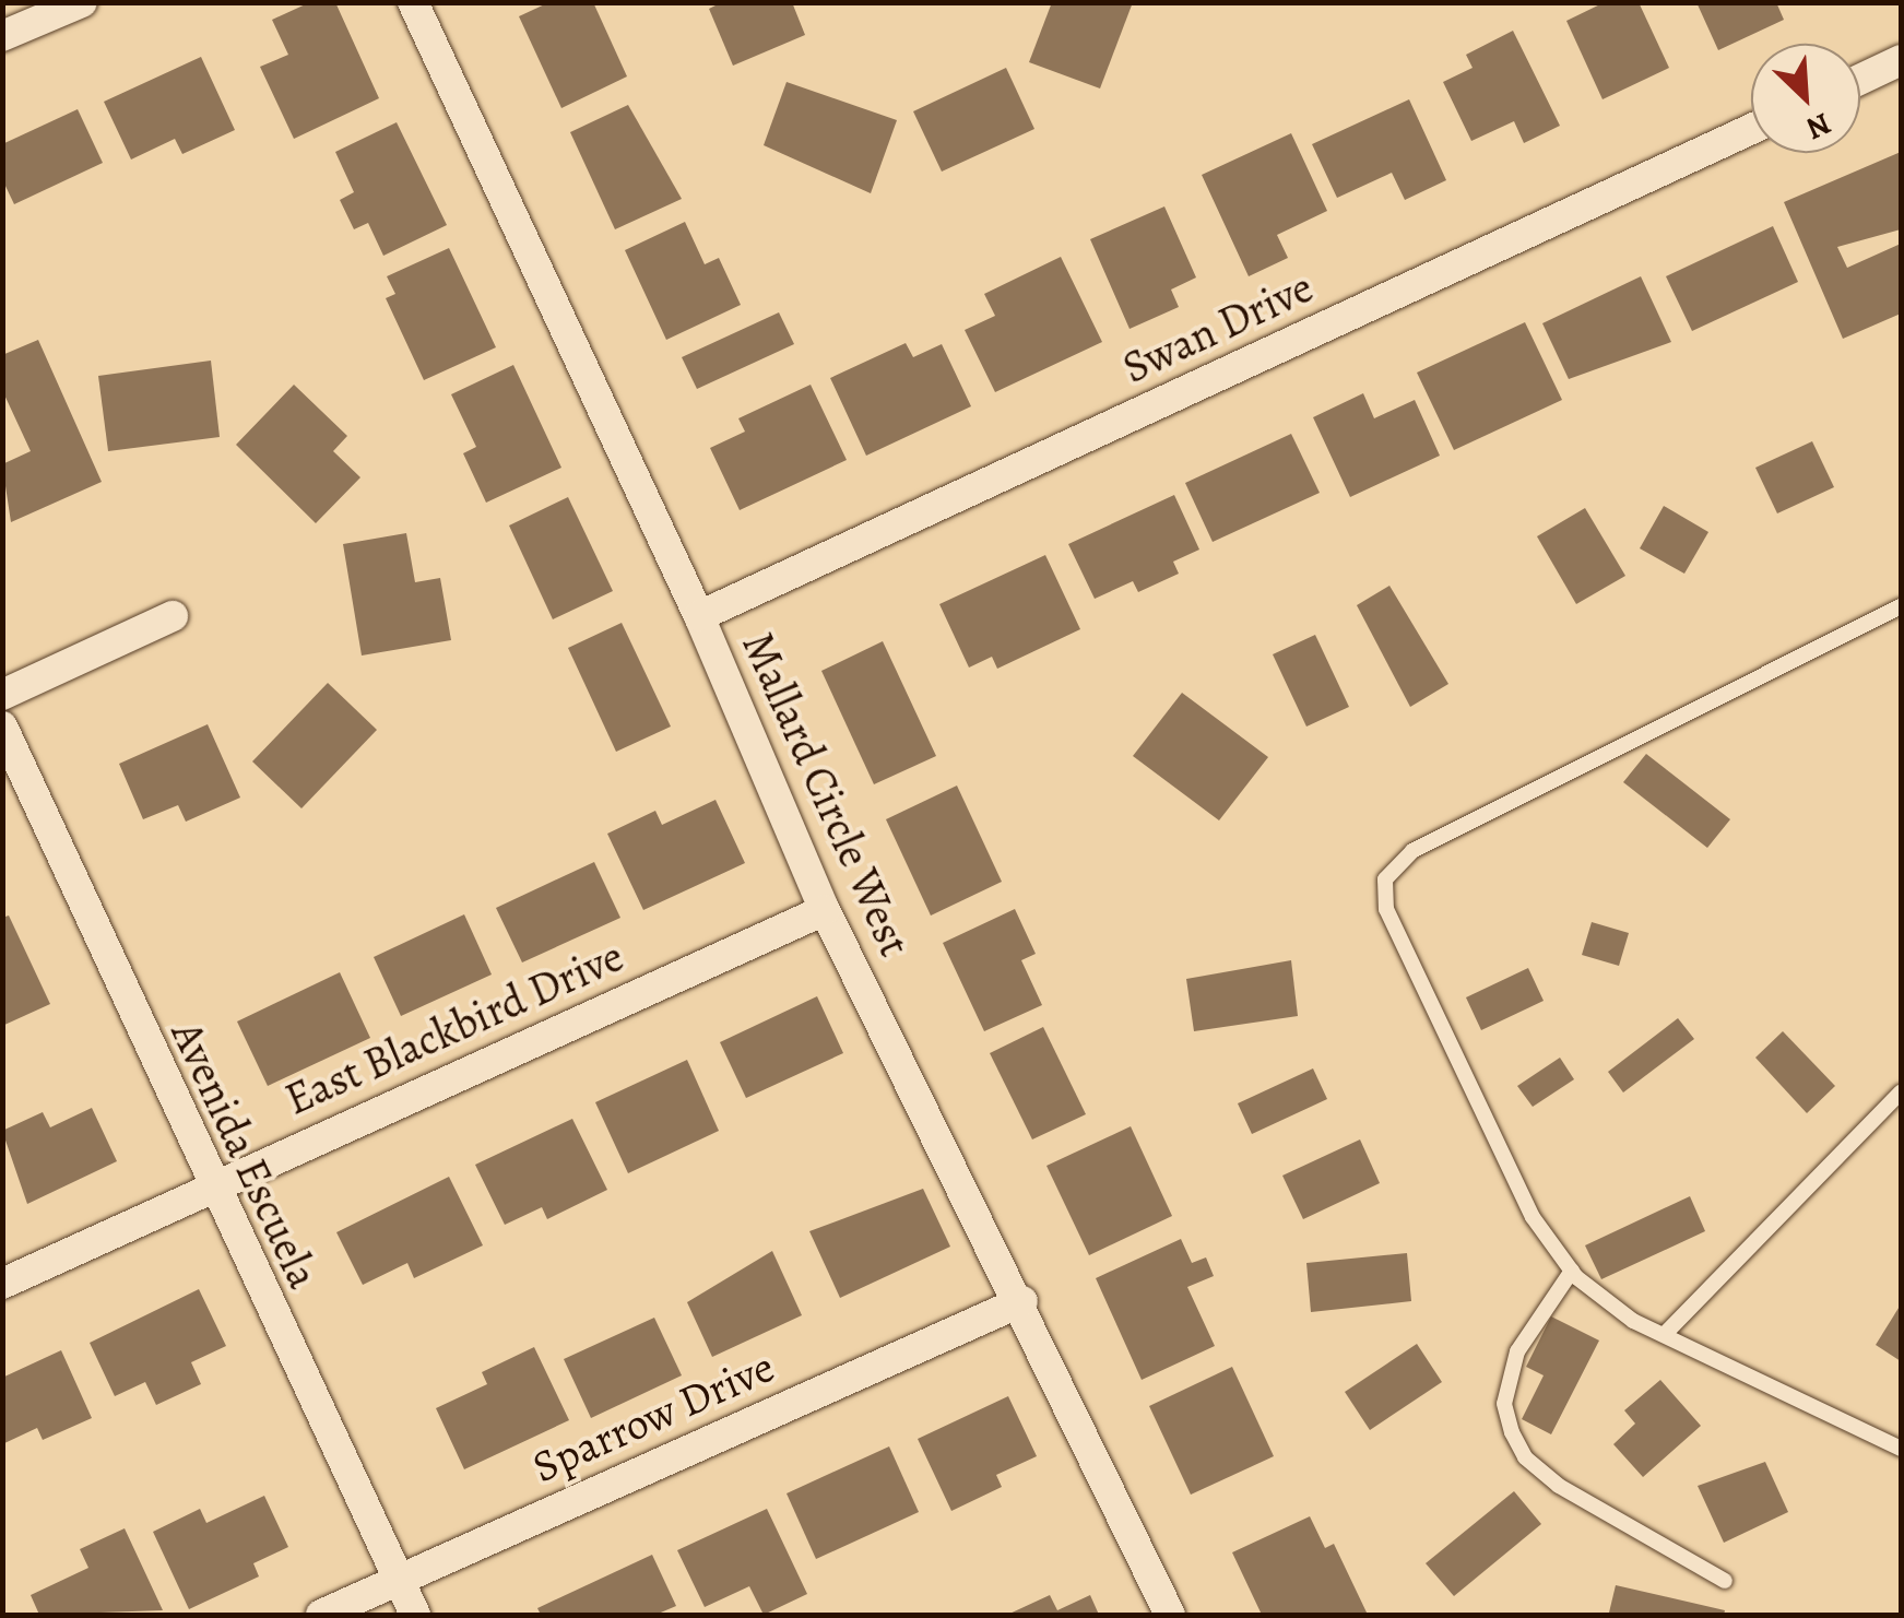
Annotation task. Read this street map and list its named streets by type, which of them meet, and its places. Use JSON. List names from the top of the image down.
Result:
{
  "streets": {
    "street": [
      "Swan Drive",
      "Mallard Circle West",
      "East Blackbird Drive",
      "Avenida Escuela",
      "Sparrow Drive"
    ]
  },
  "crossings": [
    ["Swan Drive", "Mallard Circle West"],
    ["Mallard Circle West", "East Blackbird Drive"],
    ["Mallard Circle West", "Sparrow Drive"],
    ["East Blackbird Drive", "Avenida Escuela"],
    ["Avenida Escuela", "Sparrow Drive"]
  ],
  "north": "bottom right"
}
